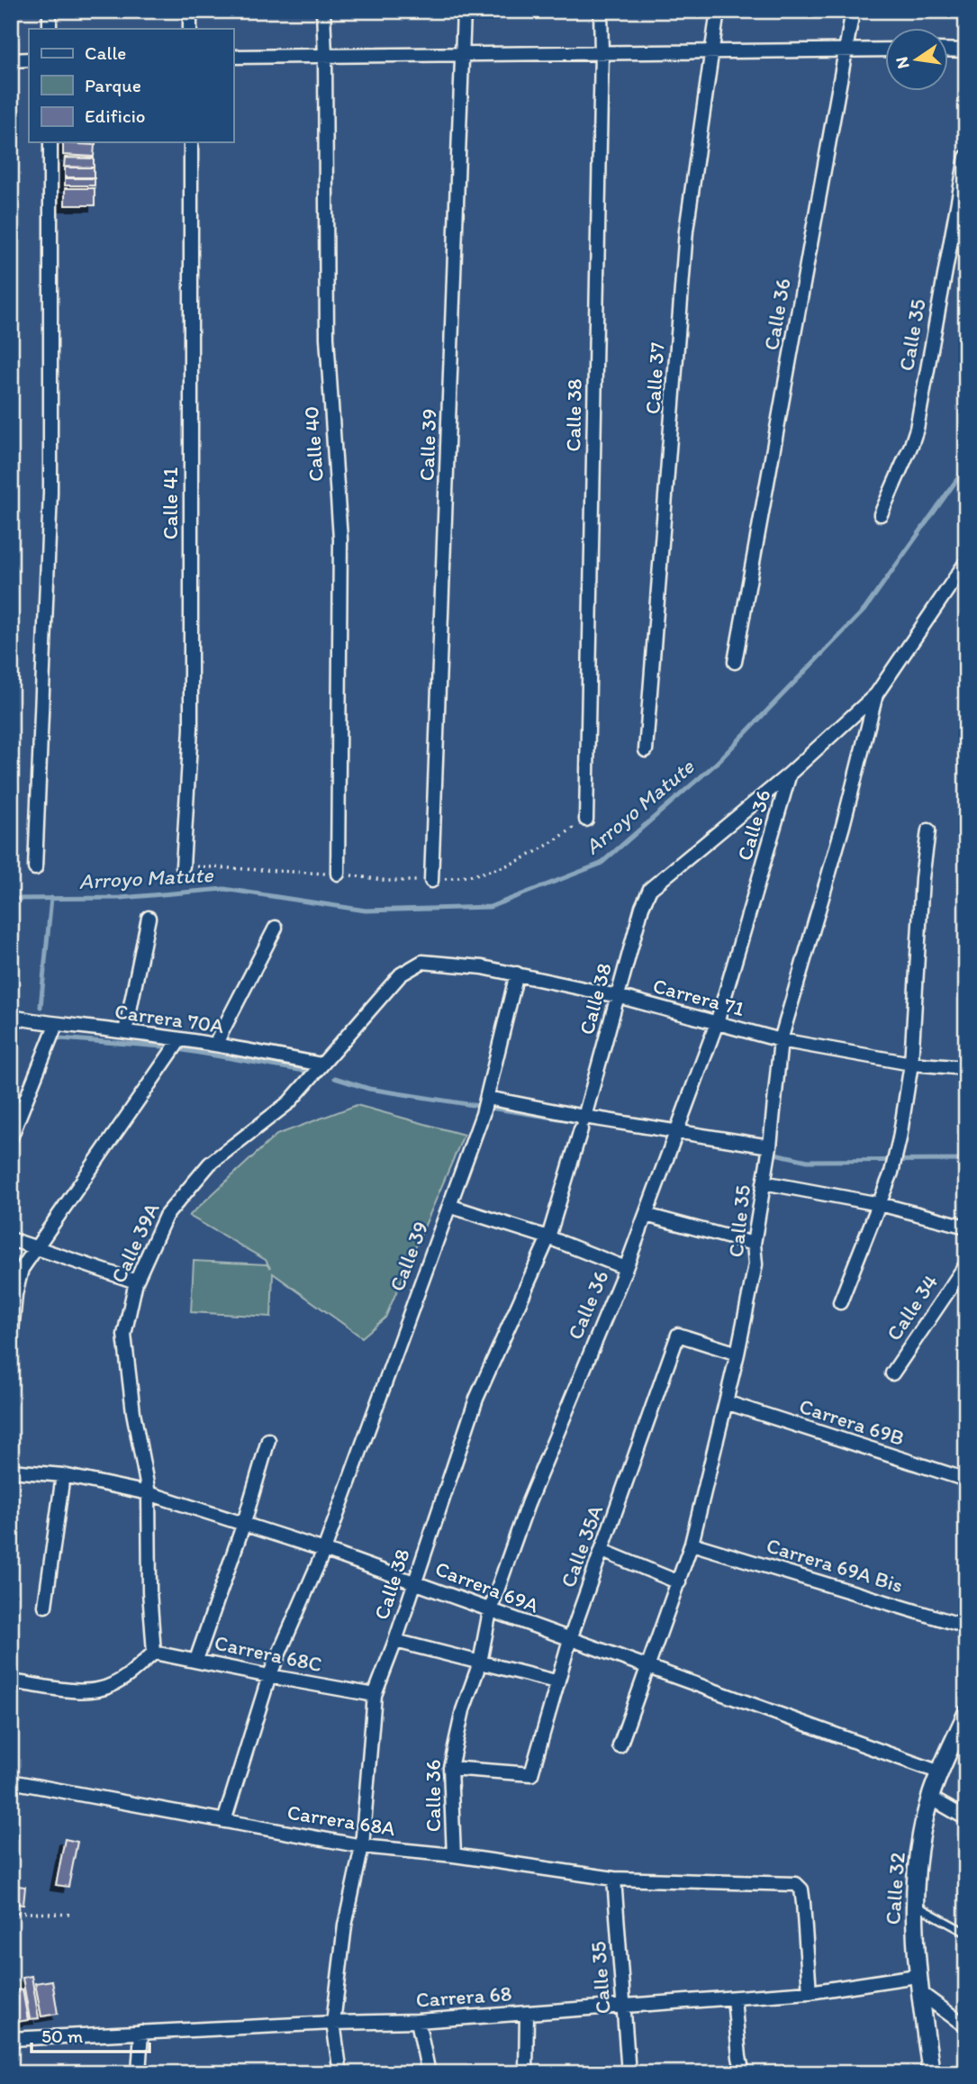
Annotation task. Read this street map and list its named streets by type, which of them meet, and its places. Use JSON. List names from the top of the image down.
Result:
{
  "streets": {
    "street": [
      "Calle 36",
      "Calle 35",
      "Calle 37",
      "Calle 38",
      "Calle 40",
      "Calle 39",
      "Calle 41",
      "Carrera 71",
      "Carrera 70A",
      "Calle 39A",
      "Calle 34",
      "Carrera 69B",
      "Calle 35A",
      "Carrera 69A Bis",
      "Carrera 69A",
      "Carrera 68C",
      "Carrera 68A",
      "Calle 32",
      "Carrera 68"
    ]
  },
  "crossings": [
    ["Calle 36", "Calle 38"],
    ["Calle 36", "Carrera 71"],
    ["Calle 36", "Calle 35A"],
    ["Calle 36", "Carrera 69A"],
    ["Calle 36", "Carrera 68A"],
    ["Calle 35", "Carrera 71"],
    ["Calle 35", "Carrera 69B"],
    ["Calle 35", "Calle 35A"],
    ["Calle 35", "Carrera 69A Bis"],
    ["Calle 35", "Carrera 69A"],
    ["Calle 35", "Carrera 68A"],
    ["Calle 35", "Carrera 68"],
    ["Calle 38", "Carrera 71"],
    ["Calle 38", "Carrera 69A"],
    ["Calle 38", "Carrera 68C"],
    ["Calle 38", "Carrera 68A"],
    ["Calle 38", "Carrera 68"],
    ["Calle 39", "Carrera 71"],
    ["Calle 39", "Carrera 69A"],
    ["Calle 39", "Carrera 68C"],
    ["Calle 39", "Carrera 68A"],
    ["Carrera 71", "Calle 39A"],
    ["Carrera 70A", "Calle 39A"],
    ["Calle 39A", "Carrera 69A"],
    ["Calle 39A", "Carrera 68C"],
    ["Calle 35A", "Carrera 69A"],
    ["Carrera 69A", "Calle 32"],
    ["Carrera 68A", "Carrera 68"],
    ["Calle 32", "Carrera 68"]
  ],
  "water": ["Arroyo Matute"],
  "legend": ["Calle", "Parque", "Edificio"],
  "scale_bar": "50 m",
  "north": "left"
}
